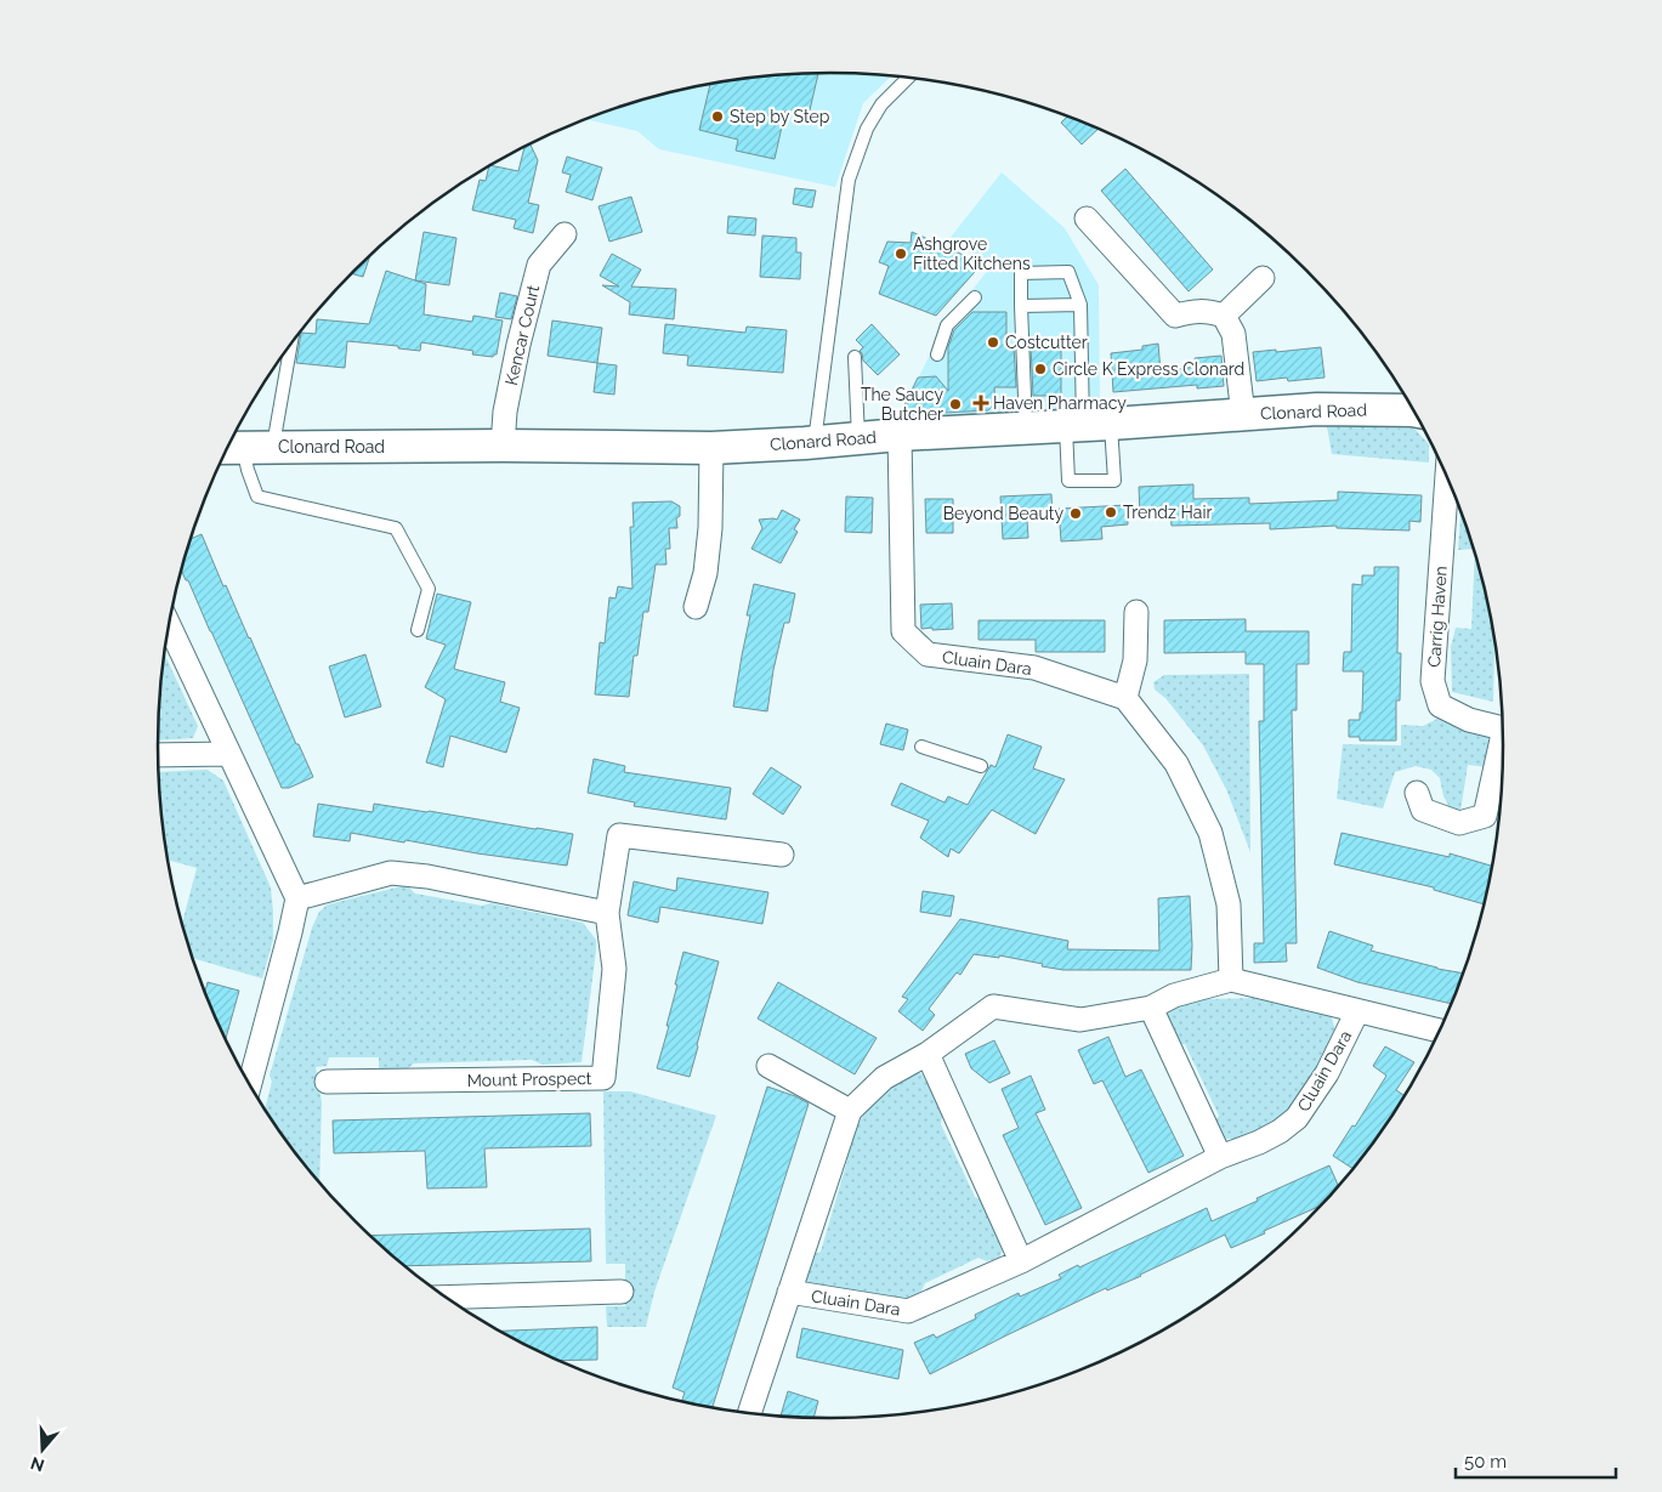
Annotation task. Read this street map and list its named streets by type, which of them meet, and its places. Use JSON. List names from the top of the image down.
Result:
{
  "streets": {
    "street": [
      "Kencar Court",
      "Clonard Road",
      "Carrig Haven",
      "Cluain Dara",
      "Mount Prospect"
    ]
  },
  "crossings": [
    ["Kencar Court", "Clonard Road"],
    ["Clonard Road", "Cluain Dara"]
  ],
  "places": {
    "other": [
      "Step by Step",
      "Ashgrove Fitted Kitchens",
      "Costcutter",
      "Circle K Express Clonard",
      "The Saucy Butcher",
      "Trendz Hair",
      "Beyond Beauty"
    ],
    "health": ["Haven Pharmacy"]
  },
  "scale_bar": "50 m",
  "north": "bottom"
}
